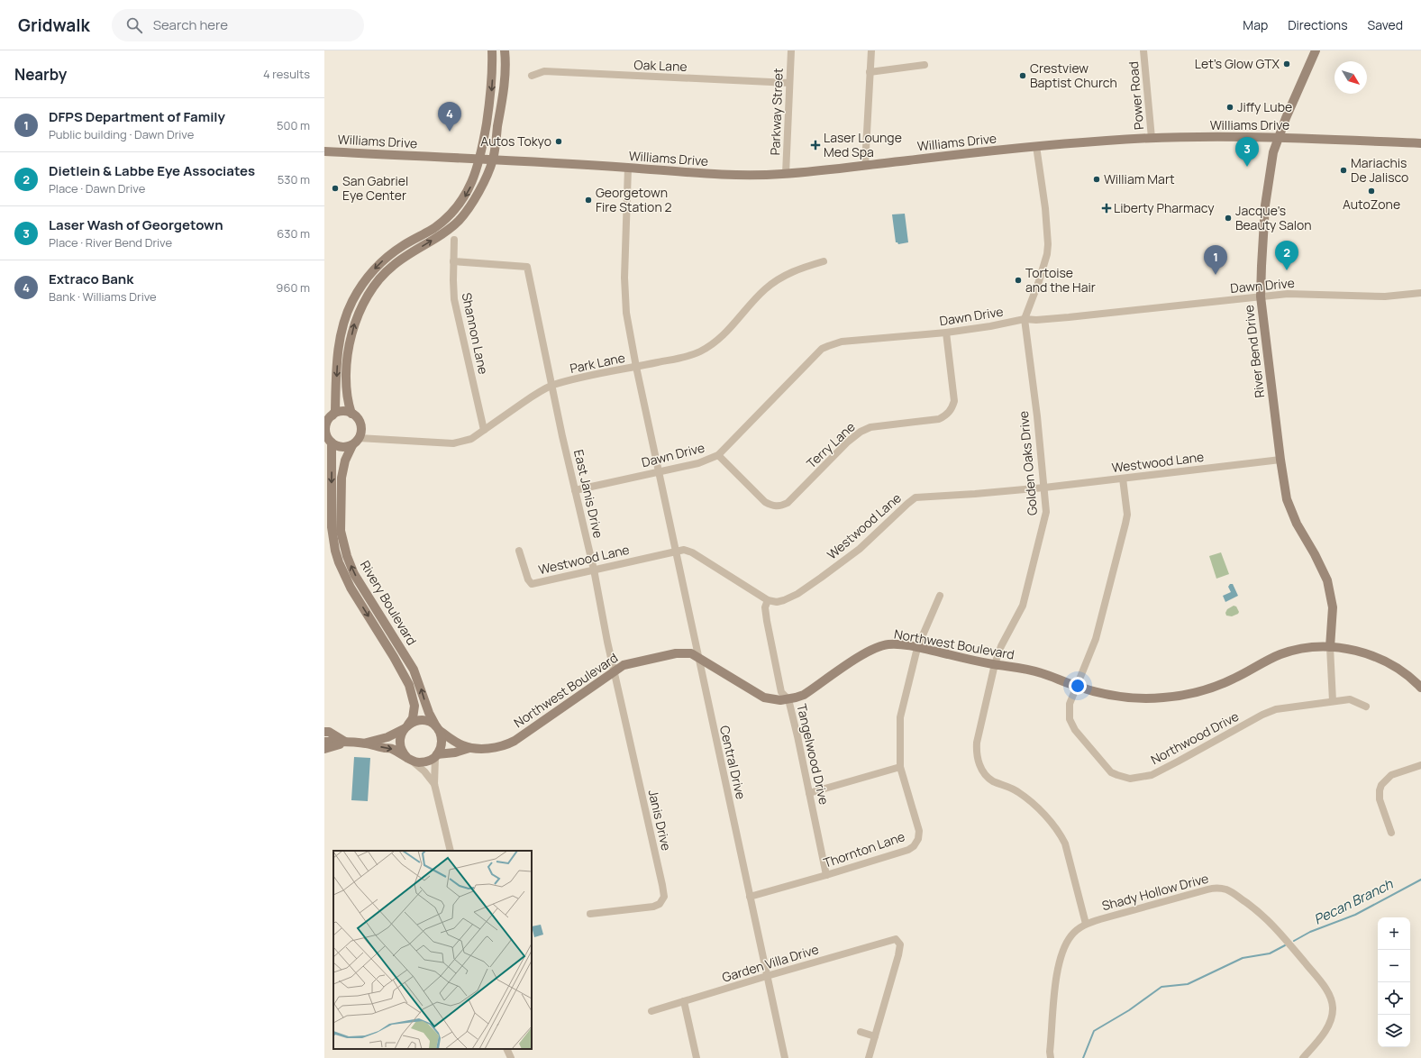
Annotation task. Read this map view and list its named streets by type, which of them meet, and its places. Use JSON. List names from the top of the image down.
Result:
{
  "streets": {
    "street": [
      "Oak Lane",
      "Power Road",
      "Parkway Street",
      "Williams Drive",
      "Dawn Drive",
      "Shannon Lane",
      "River Bend Drive",
      "Park Lane",
      "Terry Lane",
      "Westwood Lane",
      "Golden Oaks Drive",
      "East Janis Drive",
      "Rivery Boulevard",
      "Northwest Boulevard",
      "Northwood Drive",
      "Tangelwood Drive",
      "Central Drive",
      "Janis Drive",
      "Thornton Lane",
      "Shady Hollow Drive",
      "Garden Villa Drive"
    ]
  },
  "crossings": [
    ["Oak Lane", "Parkway Street"],
    ["Power Road", "Williams Drive"],
    ["Parkway Street", "Williams Drive"],
    ["Williams Drive", "River Bend Drive"],
    ["Williams Drive", "Golden Oaks Drive"],
    ["Williams Drive", "Central Drive"],
    ["Dawn Drive", "River Bend Drive"],
    ["Dawn Drive", "Terry Lane"],
    ["Dawn Drive", "Golden Oaks Drive"],
    ["Dawn Drive", "East Janis Drive"],
    ["Dawn Drive", "Central Drive"],
    ["Shannon Lane", "Park Lane"],
    ["Shannon Lane", "East Janis Drive"],
    ["River Bend Drive", "Westwood Lane"],
    ["River Bend Drive", "Northwest Boulevard"],
    ["Park Lane", "East Janis Drive"],
    ["Park Lane", "Rivery Boulevard"],
    ["Park Lane", "Central Drive"],
    ["Westwood Lane", "Golden Oaks Drive"],
    ["Westwood Lane", "East Janis Drive"],
    ["Westwood Lane", "Northwood Drive"],
    ["Westwood Lane", "Tangelwood Drive"],
    ["Westwood Lane", "Central Drive"],
    ["Golden Oaks Drive", "Northwest Boulevard"],
    ["Golden Oaks Drive", "Shady Hollow Drive"],
    ["East Janis Drive", "Northwest Boulevard"],
    ["East Janis Drive", "Janis Drive"],
    ["Rivery Boulevard", "Northwest Boulevard"],
    ["Northwest Boulevard", "Northwood Drive"],
    ["Northwest Boulevard", "Tangelwood Drive"],
    ["Northwest Boulevard", "Central Drive"],
    ["Northwest Boulevard", "Janis Drive"],
    ["Northwest Boulevard", "Thornton Lane"],
    ["Tangelwood Drive", "Thornton Lane"],
    ["Central Drive", "Thornton Lane"],
    ["Central Drive", "Garden Villa Drive"]
  ],
  "water": ["Pecan Branch"],
  "places": {
    "other": [
      "Let's Glow GTX",
      "Crestview Baptist Church",
      "Jiffy Lube",
      "Autos Tokyo",
      "Mariachis De Jalisco",
      "William Mart",
      "San Gabriel Eye Center",
      "AutoZone",
      "Georgetown Fire Station 2",
      "Jacque's Beauty Salon",
      "Tortoise and the Hair"
    ],
    "health": ["Laser Lounge Med Spa", "Liberty Pharmacy"]
  },
  "north": "bottom right",
  "page": {
    "header": "Gridwalk",
    "search": "Search here",
    "nav": ["Map", "Directions", "Saved"],
    "heading": ["Nearby", "4 results"],
    "list": [
      {
        "mark": "1",
        "name": "DFPS Department of Family",
        "note": "Public building · Dawn Drive",
        "value": "500 m"
      },
      {
        "mark": "2",
        "name": "Dietlein & Labbe Eye Associates",
        "note": "Place · Dawn Drive",
        "value": "530 m"
      },
      {
        "mark": "3",
        "name": "Laser Wash of Georgetown",
        "note": "Place · River Bend Drive",
        "value": "630 m"
      },
      {
        "mark": "4",
        "name": "Extraco Bank",
        "note": "Bank · Williams Drive",
        "value": "960 m"
      }
    ],
    "pins": [
      "4",
      "3",
      "2",
      "1"
    ],
    "map_buttons": ["+", "−"]
  }
}
